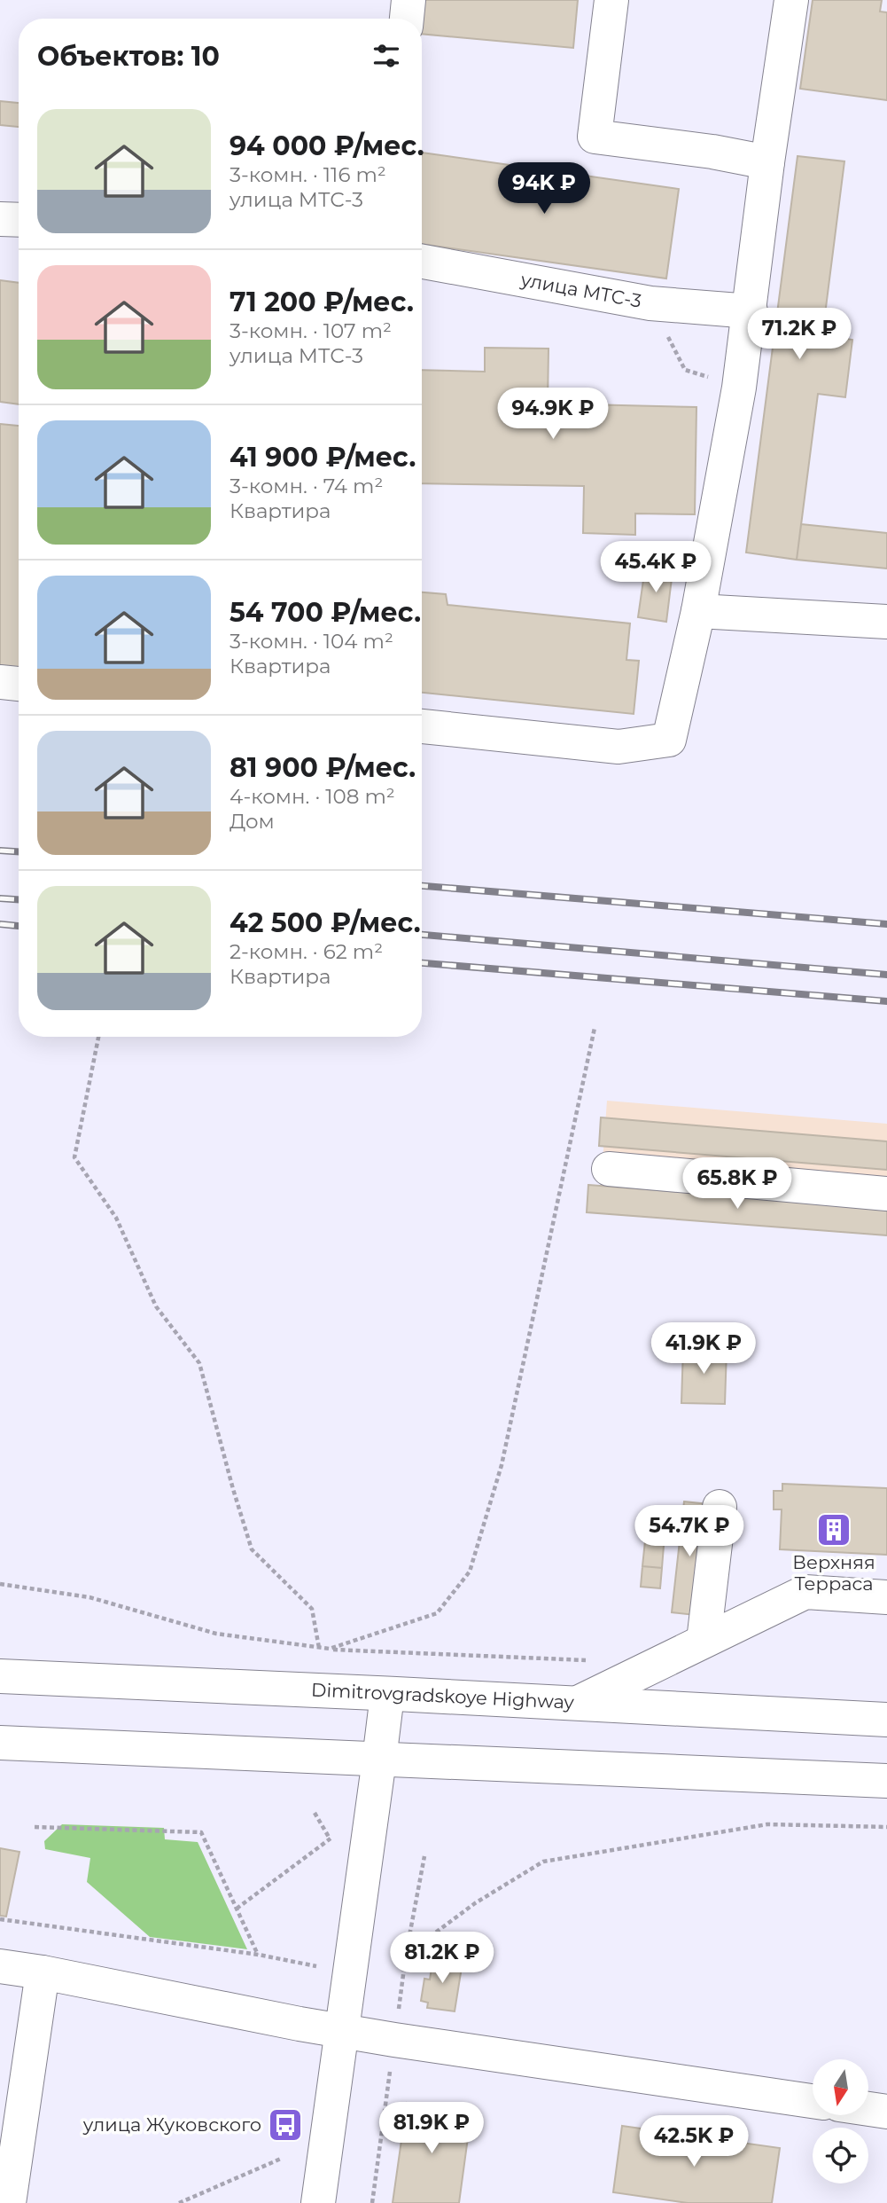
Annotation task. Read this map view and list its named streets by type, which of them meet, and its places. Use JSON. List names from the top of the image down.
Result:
{
  "streets": {
    "main road": ["улица МТС-3", "Dimitrovgradskoye Highway"]
  },
  "places": {
    "building": ["Верхняя Терраса"],
    "bus stop": ["улица Жуковского"]
  },
  "north": "bottom",
  "page": {
    "heading": "Объектов: 10",
    "list": [
      {
        "name": "94 000 ₽/мес.",
        "note": "3-комн. · 116 m² · улица МТС-3"
      },
      {
        "name": "71 200 ₽/мес.",
        "note": "3-комн. · 107 m² · улица МТС-3"
      },
      {
        "name": "41 900 ₽/мес.",
        "note": "3-комн. · 74 m² · Квартира"
      },
      {
        "name": "54 700 ₽/мес.",
        "note": "3-комн. · 104 m² · Квартира"
      },
      {
        "name": "81 900 ₽/мес.",
        "note": "4-комн. · 108 m² · Дом"
      },
      {
        "name": "42 500 ₽/мес.",
        "note": "2-комн. · 62 m² · Квартира"
      }
    ],
    "price": [
      "94K ₽",
      "71.2K ₽",
      "94.9K ₽",
      "45.4K ₽",
      "65.8K ₽",
      "41.9K ₽",
      "54.7K ₽",
      "81.2K ₽",
      "81.9K ₽",
      "42.5K ₽"
    ]
  }
}
